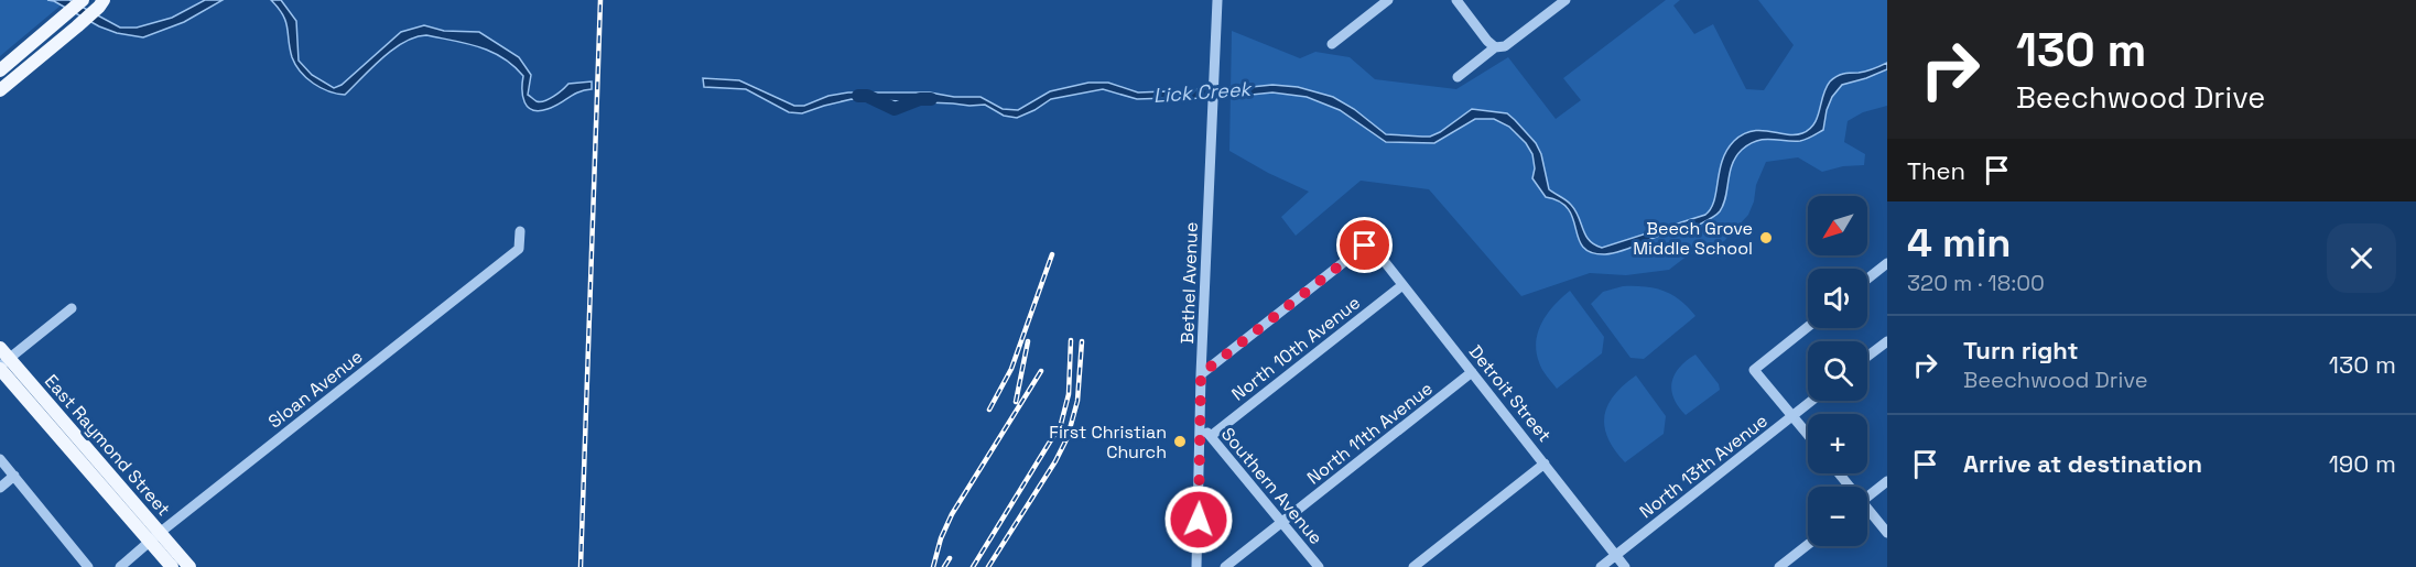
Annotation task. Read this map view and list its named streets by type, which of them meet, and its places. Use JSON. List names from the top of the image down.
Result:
{
  "streets": {
    "main road": ["East Raymond Street"],
    "street": [
      "Bethel Avenue",
      "North 10th Avenue",
      "Sloan Avenue",
      "Detroit Street",
      "North 11th Avenue",
      "North 13th Avenue",
      "Southern Avenue"
    ]
  },
  "crossings": [
    ["Bethel Avenue", "Detroit Street"],
    ["Bethel Avenue", "Southern Avenue"],
    ["North 10th Avenue", "Detroit Street"],
    ["North 10th Avenue", "Southern Avenue"],
    ["Sloan Avenue", "East Raymond Street"],
    ["Detroit Street", "North 11th Avenue"],
    ["Detroit Street", "North 13th Avenue"],
    ["North 11th Avenue", "Southern Avenue"]
  ],
  "water": ["Lick Creek"],
  "places": ["Beech Grove Middle School", "First Christian Church"],
  "north": "bottom left",
  "page": {
    "turn": ["130 m", "Beechwood Drive"],
    "then": "Then",
    "map_buttons": ["+", "−"],
    "heading": ["4 min", "320 m · 18:00"],
    "list": [
      {
        "name": "Turn right",
        "note": "Beechwood Drive",
        "value": "130 m"
      },
      {
        "name": "Arrive at destination",
        "value": "190 m"
      }
    ]
  }
}
